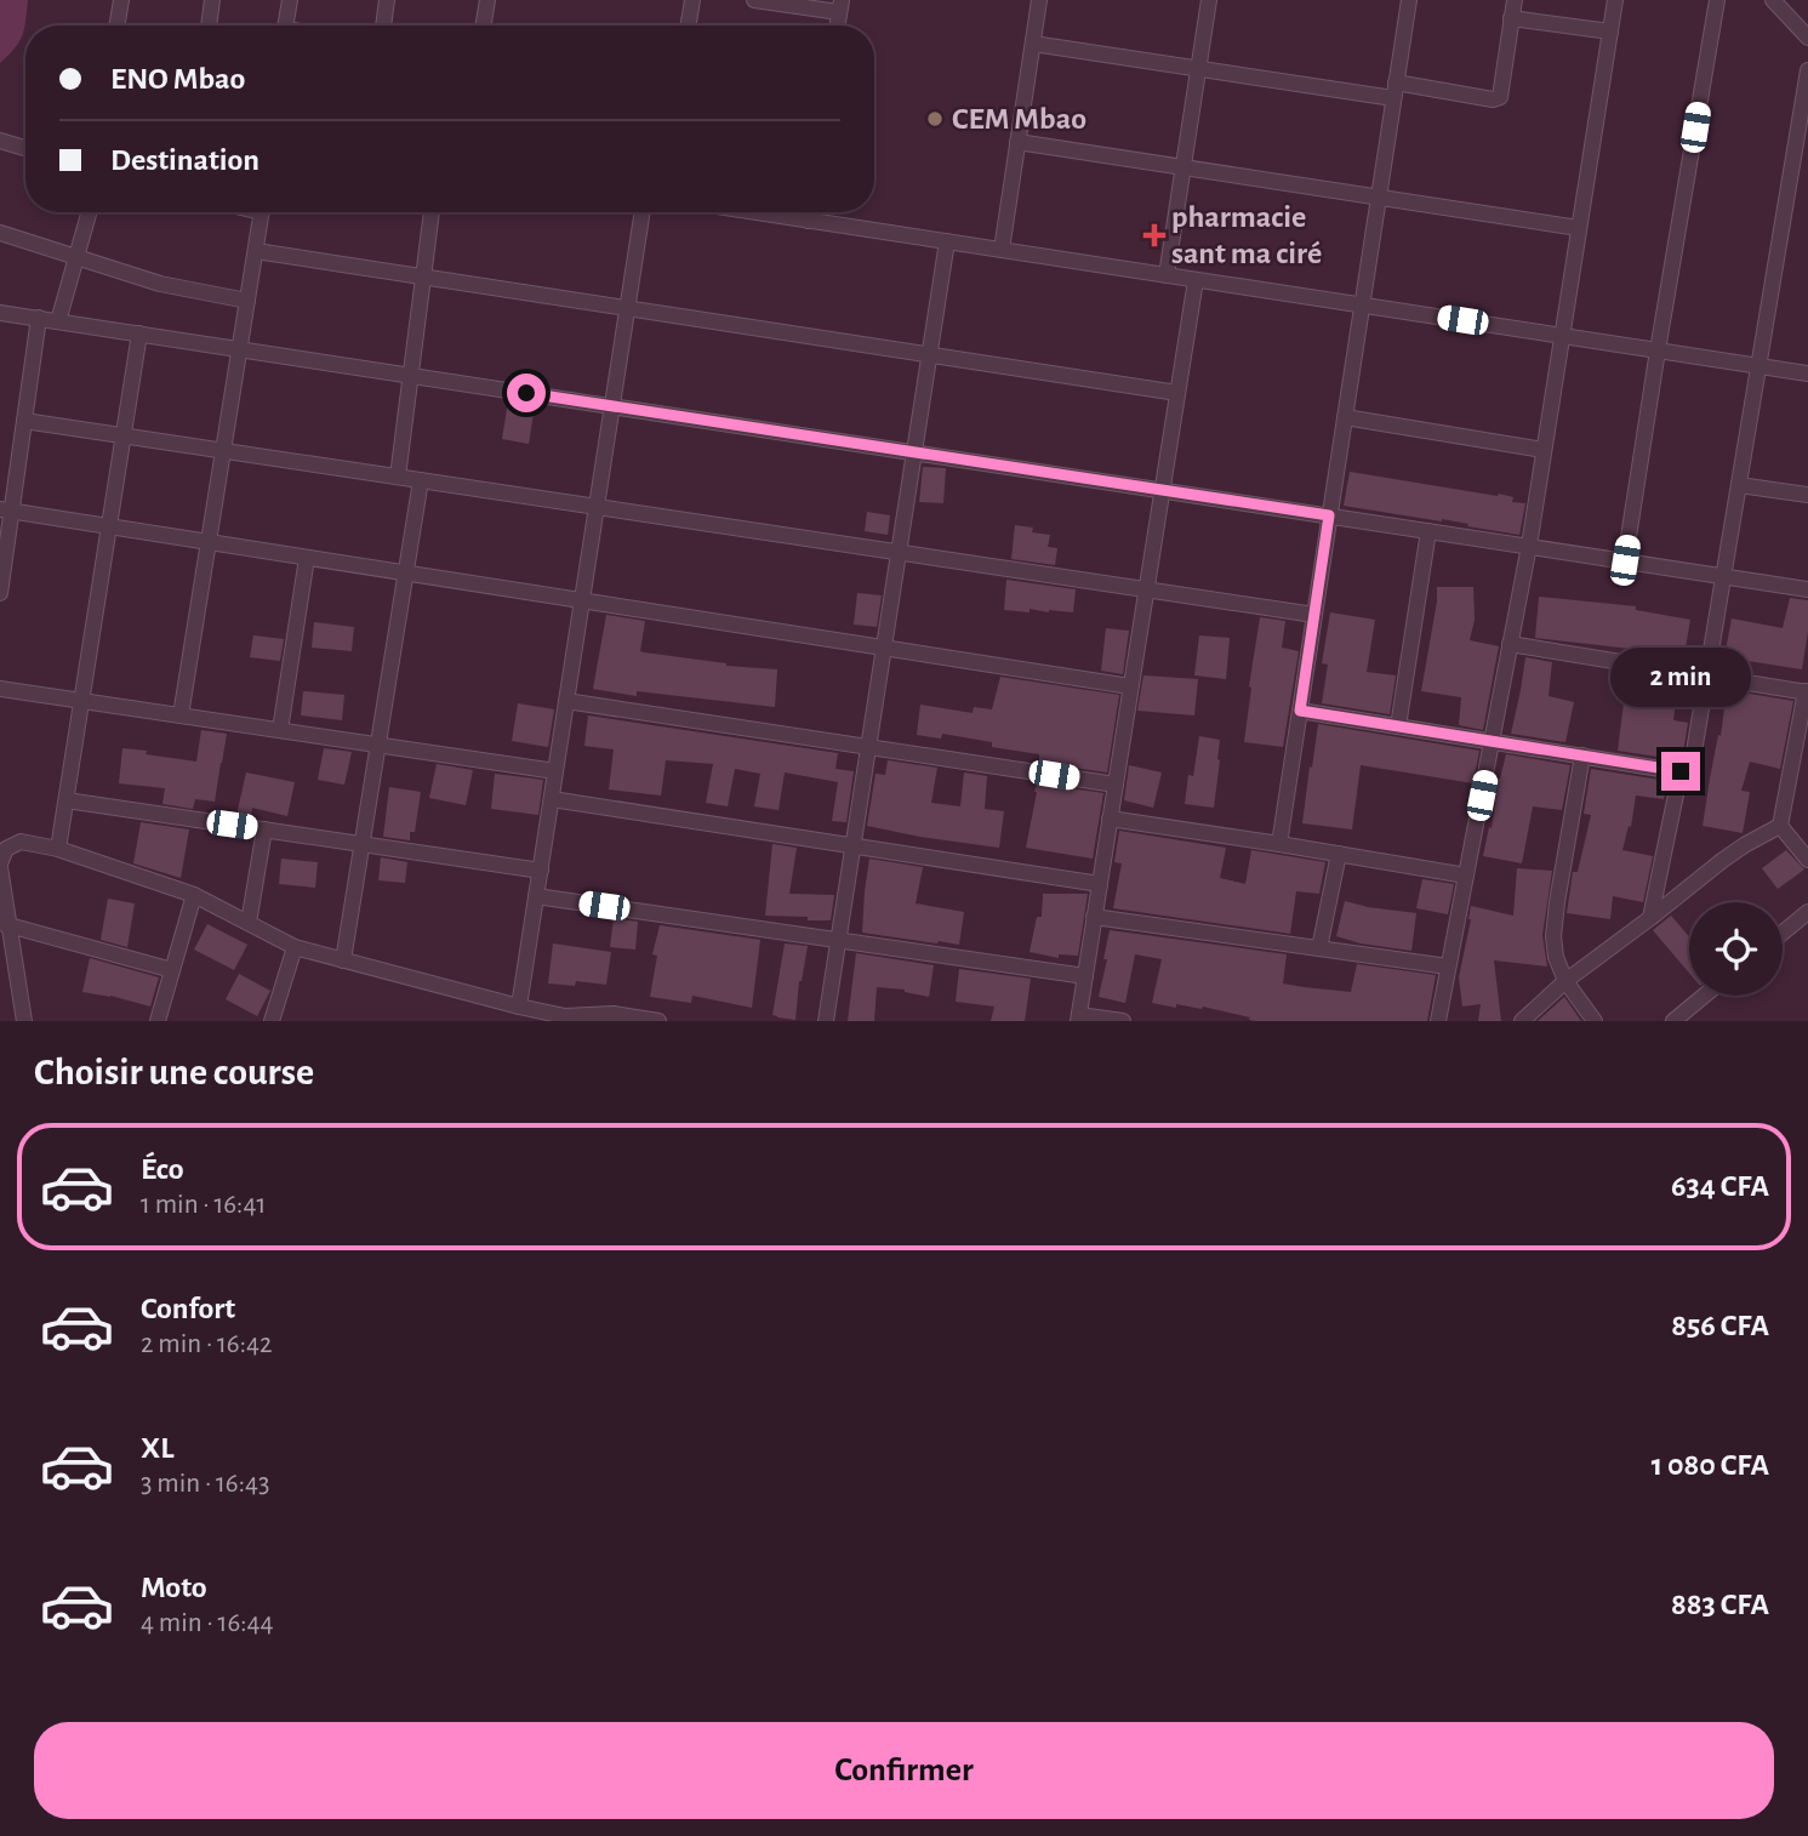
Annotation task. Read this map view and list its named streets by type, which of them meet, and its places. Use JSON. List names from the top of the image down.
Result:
{
  "places": {
    "other": ["CEM Mbao"],
    "health": ["pharmacie sant ma ciré"]
  },
  "page": {
    "banner": ["ENO Mbao", "Destination"],
    "bubble": "2 min",
    "heading": "Choisir une course",
    "list": [
      {
        "name": "Éco",
        "note": "1 min · 16:41",
        "value": "634 CFA"
      },
      {
        "name": "Confort",
        "note": "2 min · 16:42",
        "value": "856 CFA"
      },
      {
        "name": "XL",
        "note": "3 min · 16:43",
        "value": "1 080 CFA"
      },
      {
        "name": "Moto",
        "note": "4 min · 16:44",
        "value": "883 CFA"
      }
    ],
    "buttons": "Confirmer"
  }
}
